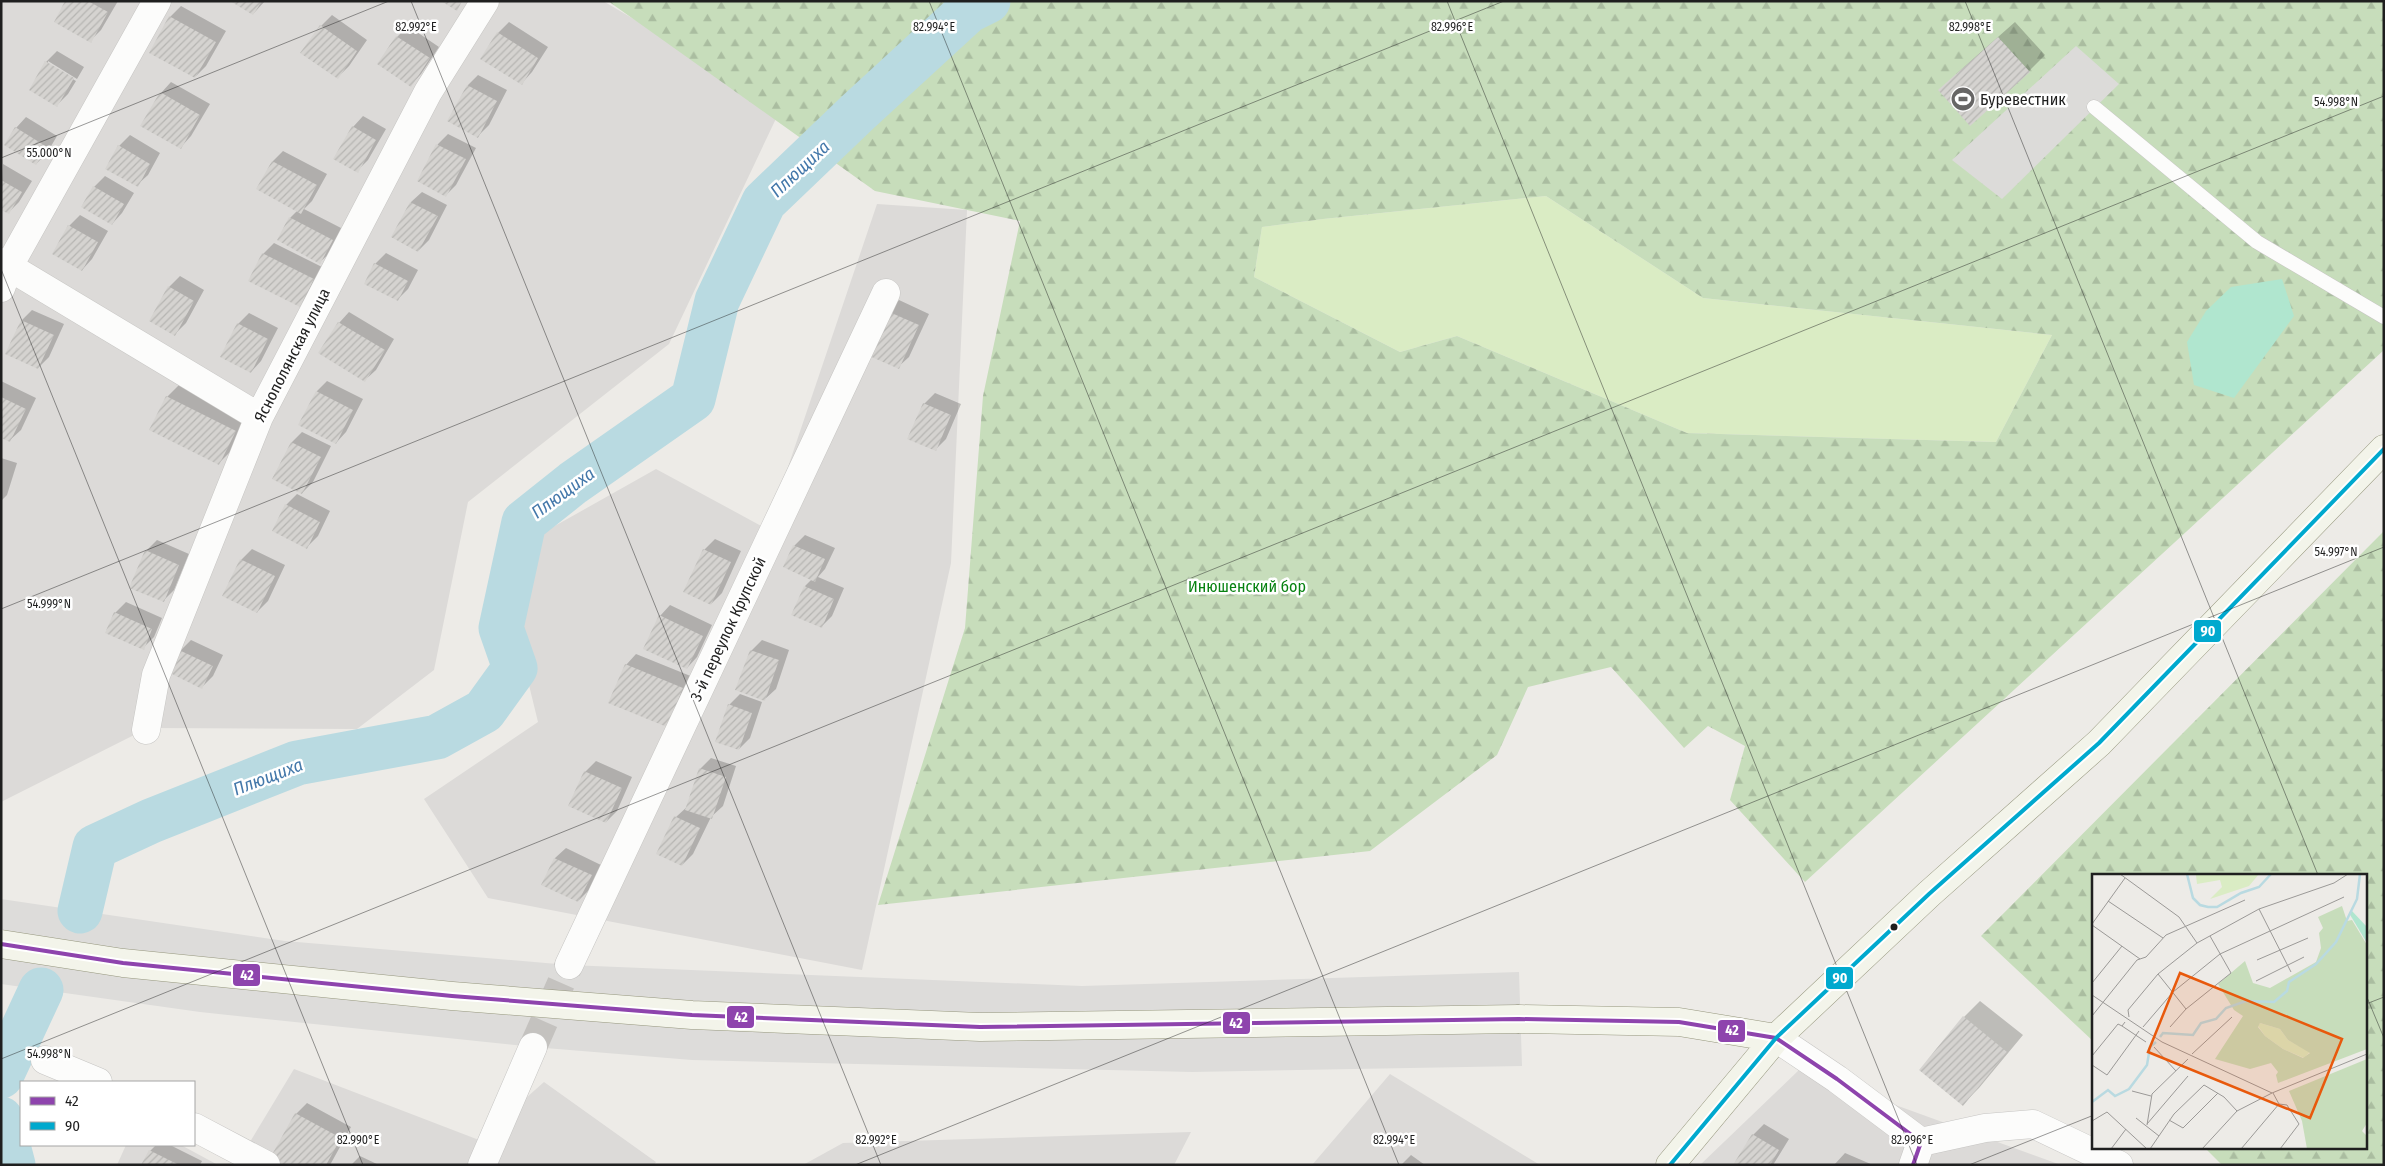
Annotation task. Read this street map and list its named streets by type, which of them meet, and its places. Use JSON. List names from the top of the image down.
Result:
{
  "streets": {
    "street": ["Яснополянская улица", "3-й переулок Крупской"]
  },
  "water": ["Плющиха"],
  "parks": ["Инюшенский бор"],
  "places": {
    "sports": ["Буревестник"]
  },
  "lines": ["transit line 90", "transit line 42"],
  "legend": ["42", "90"],
  "coordinates": [
    "82.992°E",
    "82.994°E",
    "82.996°E",
    "82.998°E",
    "54.998°N",
    "55.000°N",
    "54.997°N",
    "54.999°N",
    "82.990°E"
  ]
}
